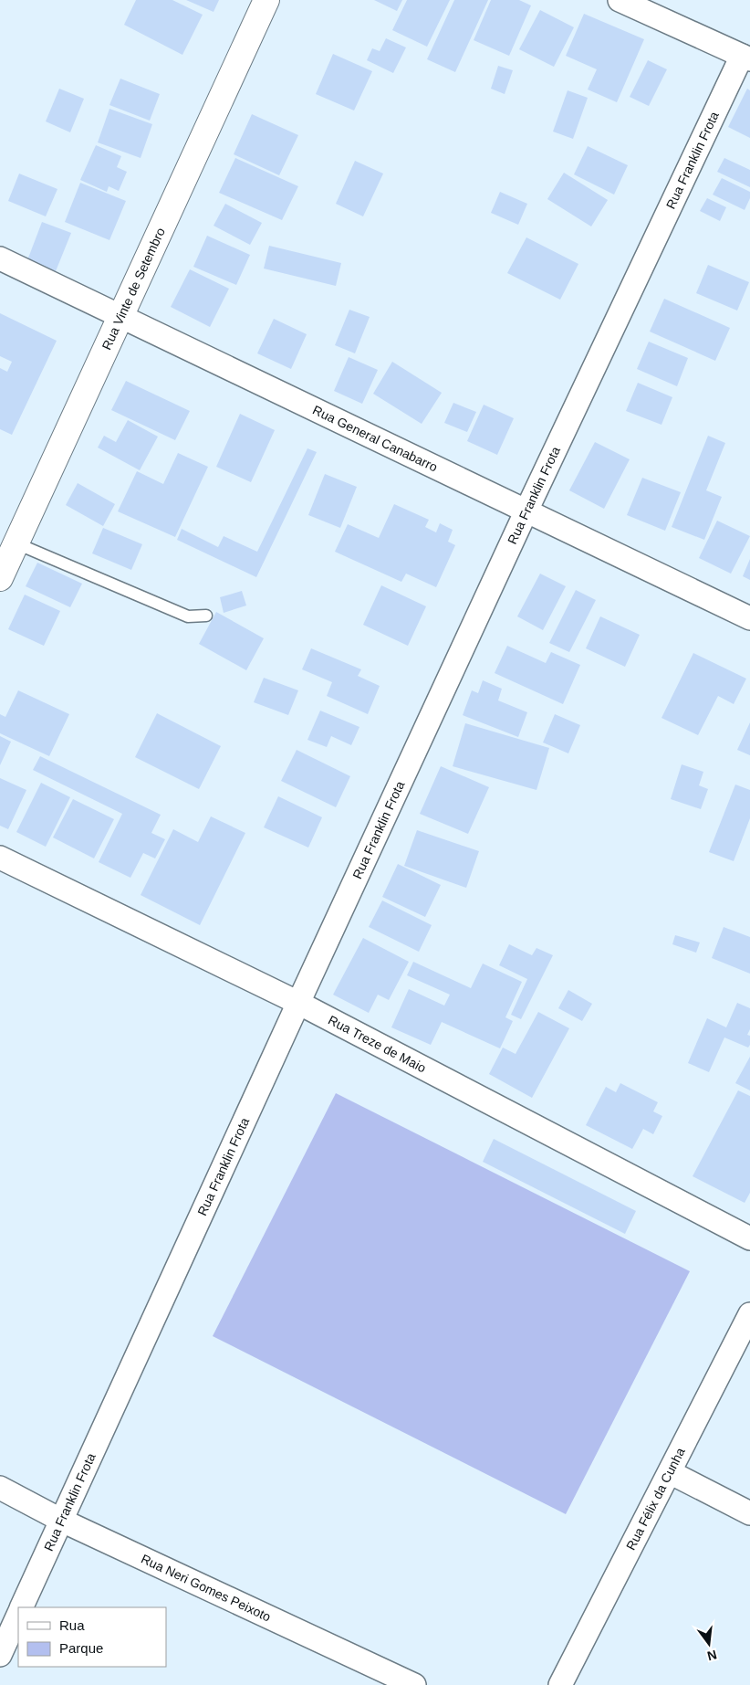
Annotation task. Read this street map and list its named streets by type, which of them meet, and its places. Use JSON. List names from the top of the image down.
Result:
{
  "streets": {
    "street": [
      "Rua Franklin Frota",
      "Rua Vinte de Setembro",
      "Rua General Canabarro",
      "Rua Treze de Maio",
      "Rua Félix da Cunha",
      "Rua Neri Gomes Peixoto"
    ]
  },
  "crossings": [
    ["Rua Franklin Frota", "Rua General Canabarro"],
    ["Rua Franklin Frota", "Rua Treze de Maio"],
    ["Rua Franklin Frota", "Rua Neri Gomes Peixoto"],
    ["Rua Vinte de Setembro", "Rua General Canabarro"]
  ],
  "legend": ["Rua", "Parque"],
  "north": "bottom"
}
